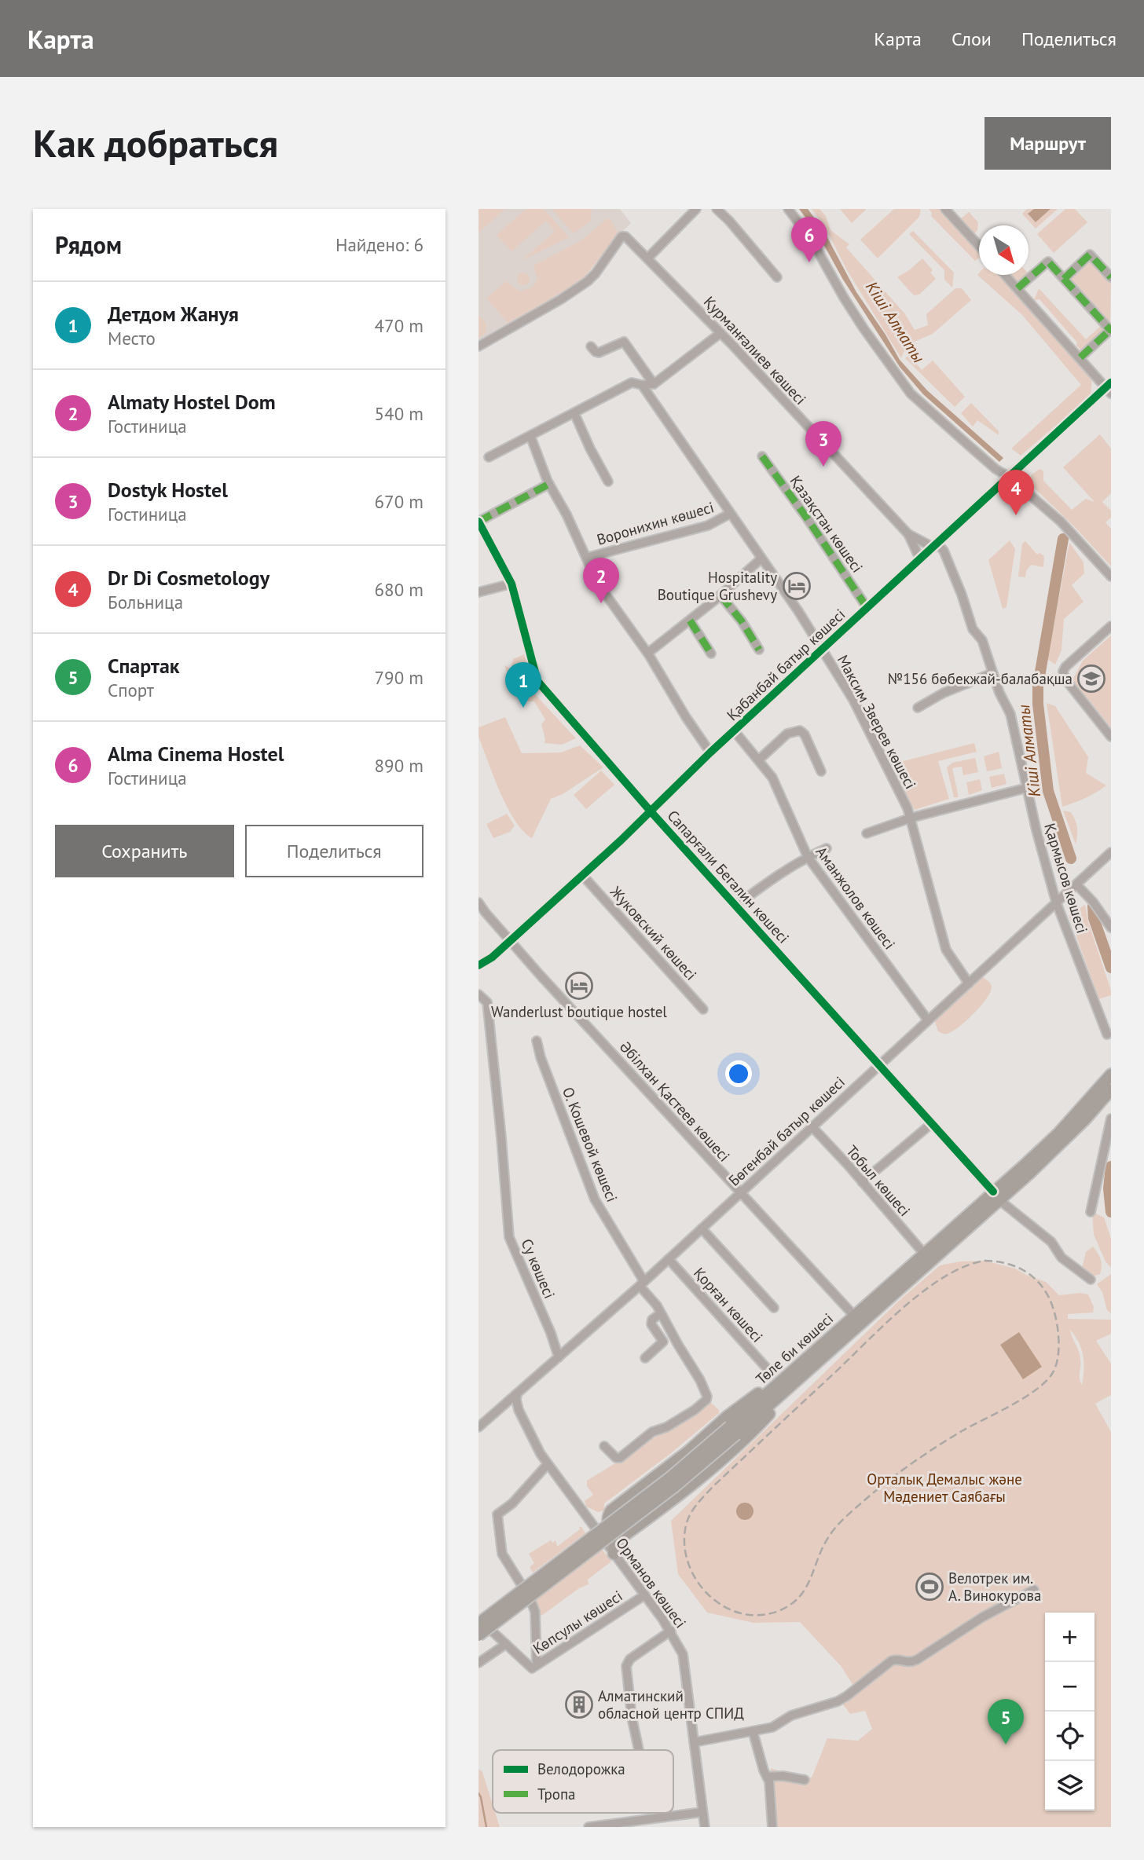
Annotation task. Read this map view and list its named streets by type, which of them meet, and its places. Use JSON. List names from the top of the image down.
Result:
{
  "streets": {
    "main road": ["Төле би көшесі"],
    "street": [
      "Қурманғалиев көшесі",
      "Воронихин көшесі",
      "Қазақстан көшесі",
      "Қабанбай батыр көшесі",
      "Максим Зверев көшесі",
      "Сапарғали Бегалин көшесі",
      "Қармысов көшесі",
      "Аманжолов көшесі",
      "Жуковский көшесі",
      "Әбілхан Қастеев көшесі",
      "Бөгенбай батыр көшесі",
      "О. Кошевой көшесі",
      "Тобыл көшесі",
      "Су көшесі",
      "Қорған көшесі",
      "Орманов көшесі",
      "Көпсулы көшесі"
    ]
  },
  "crossings": [
    ["Воронихин көшесі", "Максим Зверев көшесі"],
    ["Қазақстан көшесі", "Қабанбай батыр көшесі"],
    ["Қабанбай батыр көшесі", "Максим Зверев көшесі"],
    ["Қабанбай батыр көшесі", "Сапарғали Бегалин көшесі"],
    ["Қабанбай батыр көшесі", "Қармысов көшесі"],
    ["Қабанбай батыр көшесі", "Аманжолов көшесі"],
    ["Қабанбай батыр көшесі", "Жуковский көшесі"],
    ["Қабанбай батыр көшесі", "Әбілхан Қастеев көшесі"],
    ["Максим Зверев көшесі", "Бөгенбай батыр көшесі"],
    ["Сапарғали Бегалин көшесі", "Бөгенбай батыр көшесі"],
    ["Сапарғали Бегалин көшесі", "Төле би көшесі"],
    ["Қармысов көшесі", "Бөгенбай батыр көшесі"],
    ["Аманжолов көшесі", "Бөгенбай батыр көшесі"],
    ["Әбілхан Қастеев көшесі", "Бөгенбай батыр көшесі"],
    ["Әбілхан Қастеев көшесі", "Төле би көшесі"],
    ["Бөгенбай батыр көшесі", "О. Кошевой көшесі"],
    ["Бөгенбай батыр көшесі", "Тобыл көшесі"],
    ["Бөгенбай батыр көшесі", "Су көшесі"],
    ["Бөгенбай батыр көшесі", "Қорған көшесі"],
    ["Бөгенбай батыр көшесі", "Орманов көшесі"],
    ["Тобыл көшесі", "Төле би көшесі"],
    ["Орманов көшесі", "Көпсулы көшесі"]
  ],
  "water": ["Кіші Алматы"],
  "parks": ["Орталық Демалыс және Мәдениет Саябағы"],
  "places": {
    "hotel": ["Hospitality Boutique Grushevy", "Wanderlust boutique hostel"],
    "school or university": ["№156 бөбекжай-балабақша"],
    "sports": ["Велотрек им. А. Винокурова"],
    "building": ["Алматинский обласной центр СПИД"]
  },
  "legend": ["Велодорожка", "Тропа"],
  "north": "bottom right",
  "page": {
    "header": "Карта",
    "nav": ["Карта", "Слои", "Поделиться"],
    "buttons": [
      "Маршрут",
      ["Сохранить", "Поделиться"]
    ],
    "title": "Как добраться",
    "heading": ["Рядом", "Найдено: 6"],
    "pins": [
      "6",
      "3",
      "4",
      "2",
      "1",
      "5"
    ],
    "list": [
      {
        "mark": "1",
        "name": "Детдом Жануя",
        "note": "Место",
        "value": "470 m"
      },
      {
        "mark": "2",
        "name": "Almaty Hostel Dom",
        "note": "Гостиница",
        "value": "540 m"
      },
      {
        "mark": "3",
        "name": "Dostyk Hostel",
        "note": "Гостиница",
        "value": "670 m"
      },
      {
        "mark": "4",
        "name": "Dr Di Cosmetology",
        "note": "Больница",
        "value": "680 m"
      },
      {
        "mark": "5",
        "name": "Спартак",
        "note": "Спорт",
        "value": "790 m"
      },
      {
        "mark": "6",
        "name": "Alma Cinema Hostel",
        "note": "Гостиница",
        "value": "890 m"
      }
    ],
    "map_buttons": ["+", "−"]
  }
}
